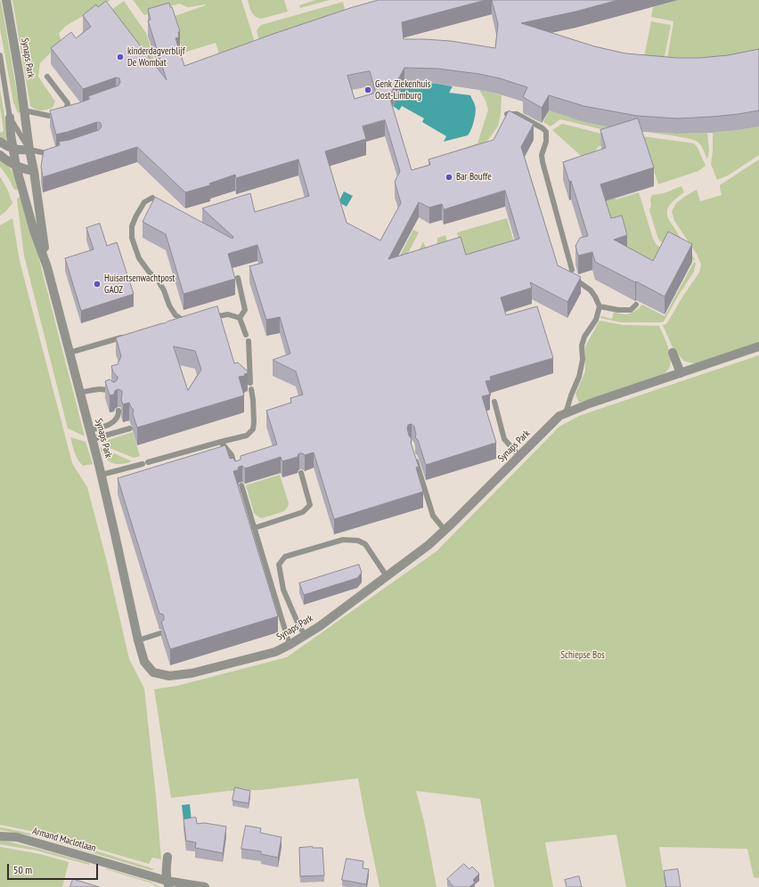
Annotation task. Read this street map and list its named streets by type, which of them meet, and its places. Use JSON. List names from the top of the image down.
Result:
{
  "streets": {
    "street": ["Synaps Park", "Armand Maclotlaan"]
  },
  "parks": ["Schiepse Bos"],
  "places": [
    "kinderdagverblijf De Wombat",
    "Genk Ziekenhuis Oost-Limburg",
    "Bar Bouffe",
    "Huisartsenwachtpost GAOZ"
  ],
  "scale_bar": "50 m"
}
